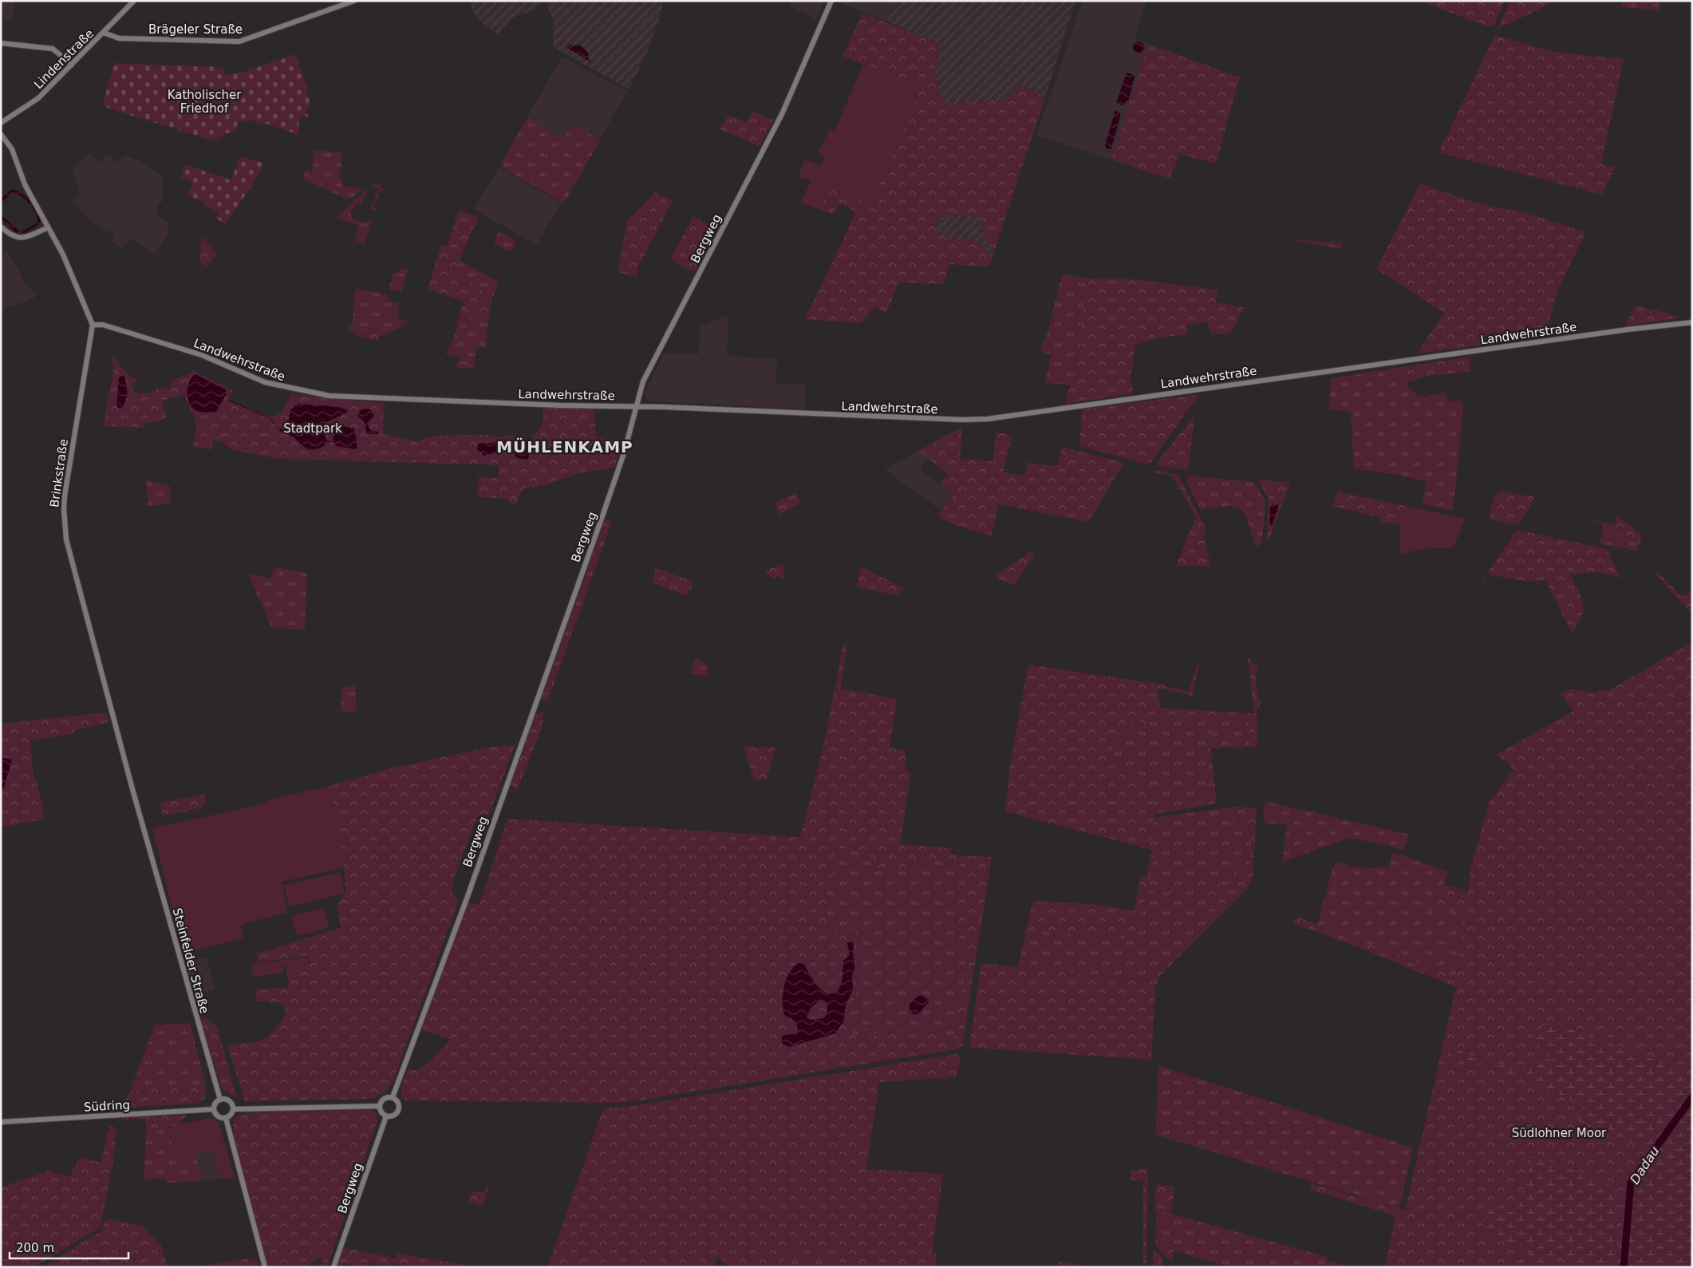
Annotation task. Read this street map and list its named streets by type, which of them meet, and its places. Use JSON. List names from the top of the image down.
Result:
{
  "streets": {
    "street": [
      "Brägeler Straße",
      "Lindenstraße",
      "Bergweg",
      "Landwehrstraße",
      "Brinkstraße",
      "Steinfelder Straße",
      "Südring"
    ]
  },
  "crossings": [
    ["Brägeler Straße", "Lindenstraße"],
    ["Bergweg", "Landwehrstraße"],
    ["Landwehrstraße", "Brinkstraße"],
    ["Brinkstraße", "Steinfelder Straße"],
    ["Steinfelder Straße", "Südring"]
  ],
  "districts": ["MÜHLENKAMP"],
  "water": ["Dadau"],
  "parks": ["Katholischer Friedhof", "Stadtpark", "Südlohner Moor"],
  "scale_bar": "200 m"
}
